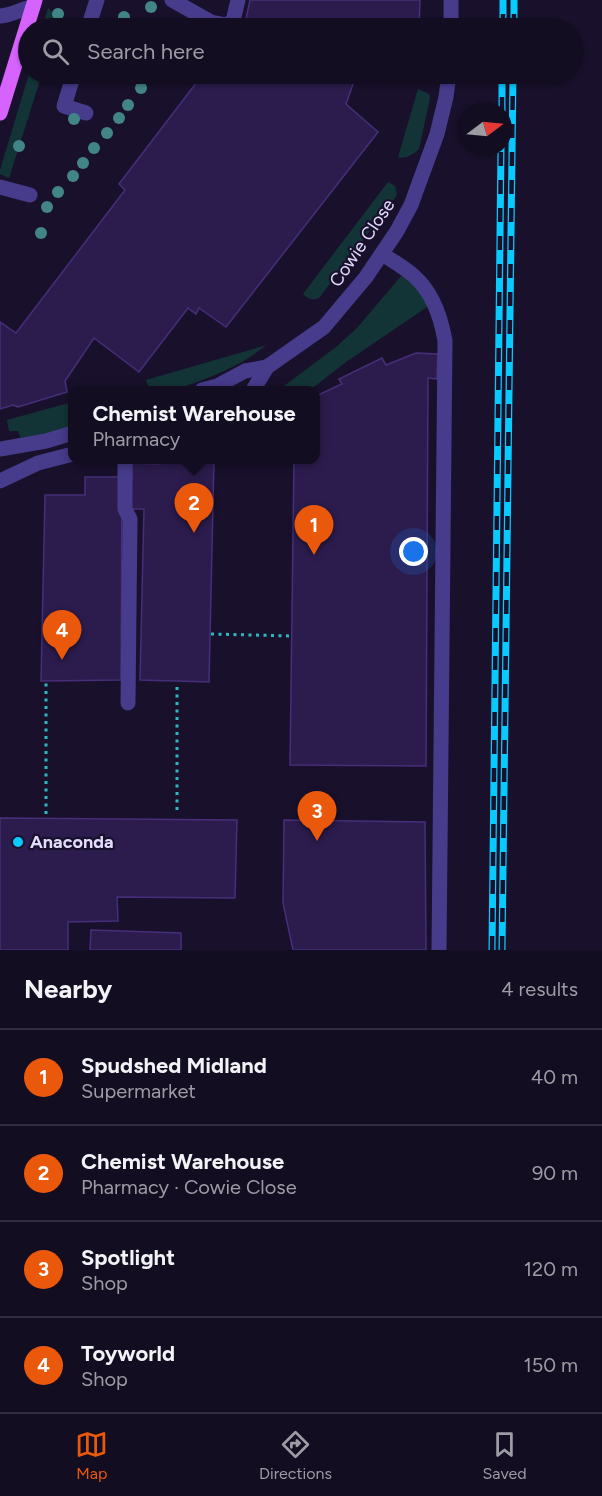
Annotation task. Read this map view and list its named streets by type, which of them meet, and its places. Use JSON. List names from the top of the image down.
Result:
{
  "streets": {
    "street": ["Cowie Close"]
  },
  "places": ["Anaconda"],
  "north": "right",
  "page": {
    "search": "Search here",
    "popup": ["Chemist Warehouse", "Pharmacy"],
    "pins": [
      "2",
      "1",
      "4",
      "3"
    ],
    "heading": ["Nearby", "4 results"],
    "list": [
      {
        "mark": "1",
        "name": "Spudshed Midland",
        "note": "Supermarket",
        "value": "40 m"
      },
      {
        "mark": "2",
        "name": "Chemist Warehouse",
        "note": "Pharmacy · Cowie Close",
        "value": "90 m"
      },
      {
        "mark": "3",
        "name": "Spotlight",
        "note": "Shop",
        "value": "120 m"
      },
      {
        "mark": "4",
        "name": "Toyworld",
        "note": "Shop",
        "value": "150 m"
      }
    ],
    "nav": ["Map", "Directions", "Saved"]
  }
}
